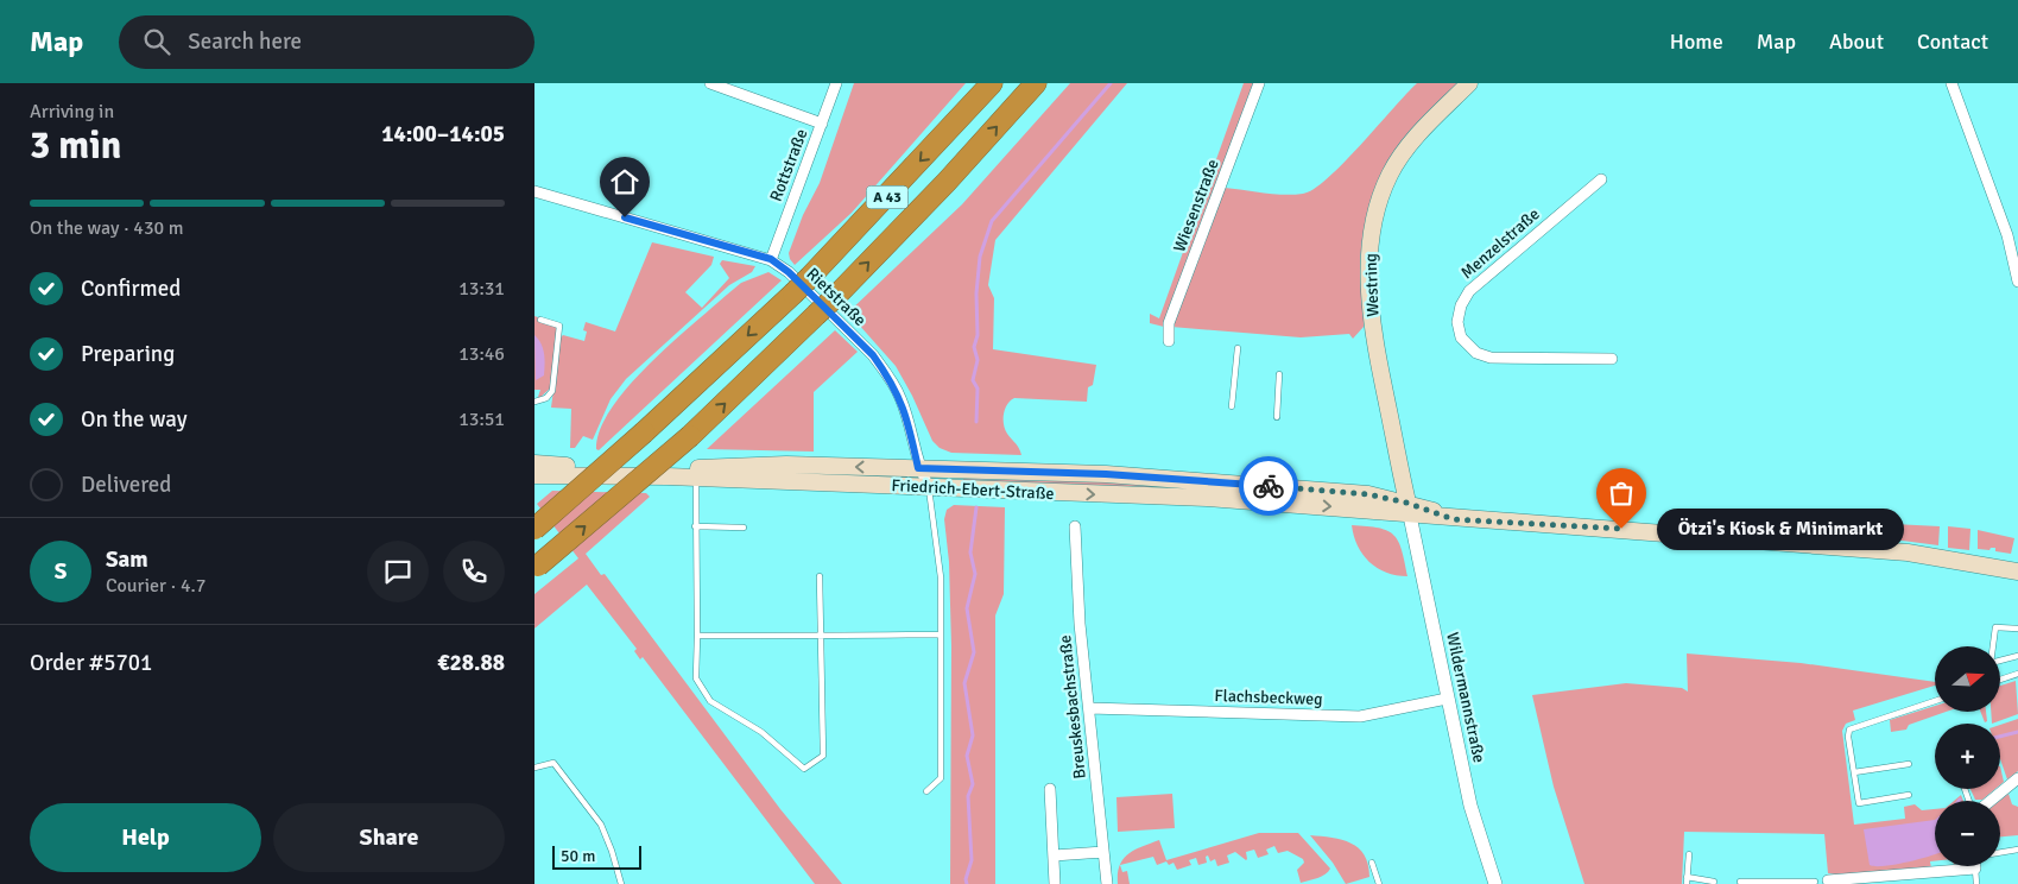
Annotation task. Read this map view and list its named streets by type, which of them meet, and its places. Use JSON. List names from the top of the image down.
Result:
{
  "streets": {
    "highway": ["A 43"],
    "main road": ["Westring", "Friedrich-Ebert-Straße"],
    "street": [
      "Rottstraße",
      "Wiesenstraße",
      "Menzelstraße",
      "Rietstraße",
      "Flachsbeckweg",
      "Wildermannstraße",
      "Breuskesbachstraße"
    ]
  },
  "crossings": [
    ["Rottstraße", "Rietstraße"],
    ["Westring", "Friedrich-Ebert-Straße"],
    ["Westring", "Wildermannstraße"],
    ["Rietstraße", "Friedrich-Ebert-Straße"],
    ["Friedrich-Ebert-Straße", "Wildermannstraße"],
    ["Flachsbeckweg", "Wildermannstraße"],
    ["Flachsbeckweg", "Breuskesbachstraße"]
  ],
  "places": ["Ötzi's Kiosk & Minimarkt"],
  "scale_bar": "50 m",
  "north": "right",
  "page": {
    "header": "Map",
    "search": "Search here",
    "nav": [
      "Home",
      "Map",
      "About",
      "Contact"
    ],
    "heading": ["3 min", "Arriving in", "14:00–14:05"],
    "panel": [
      "Sam",
      "Courier · 4.7",
      "Order #5701",
      "€28.88"
    ],
    "bar": "On the way · 430 m",
    "list": [
      ["Confirmed", "13:31"],
      ["Preparing", "13:46"],
      ["On the way", "13:51"],
      "Delivered"
    ],
    "bubble": "Ötzi's Kiosk & Minimarkt",
    "round": "S",
    "map_buttons": ["+", "−"],
    "buttons": ["Help", "Share"],
    "scale": "50 m"
  }
}
